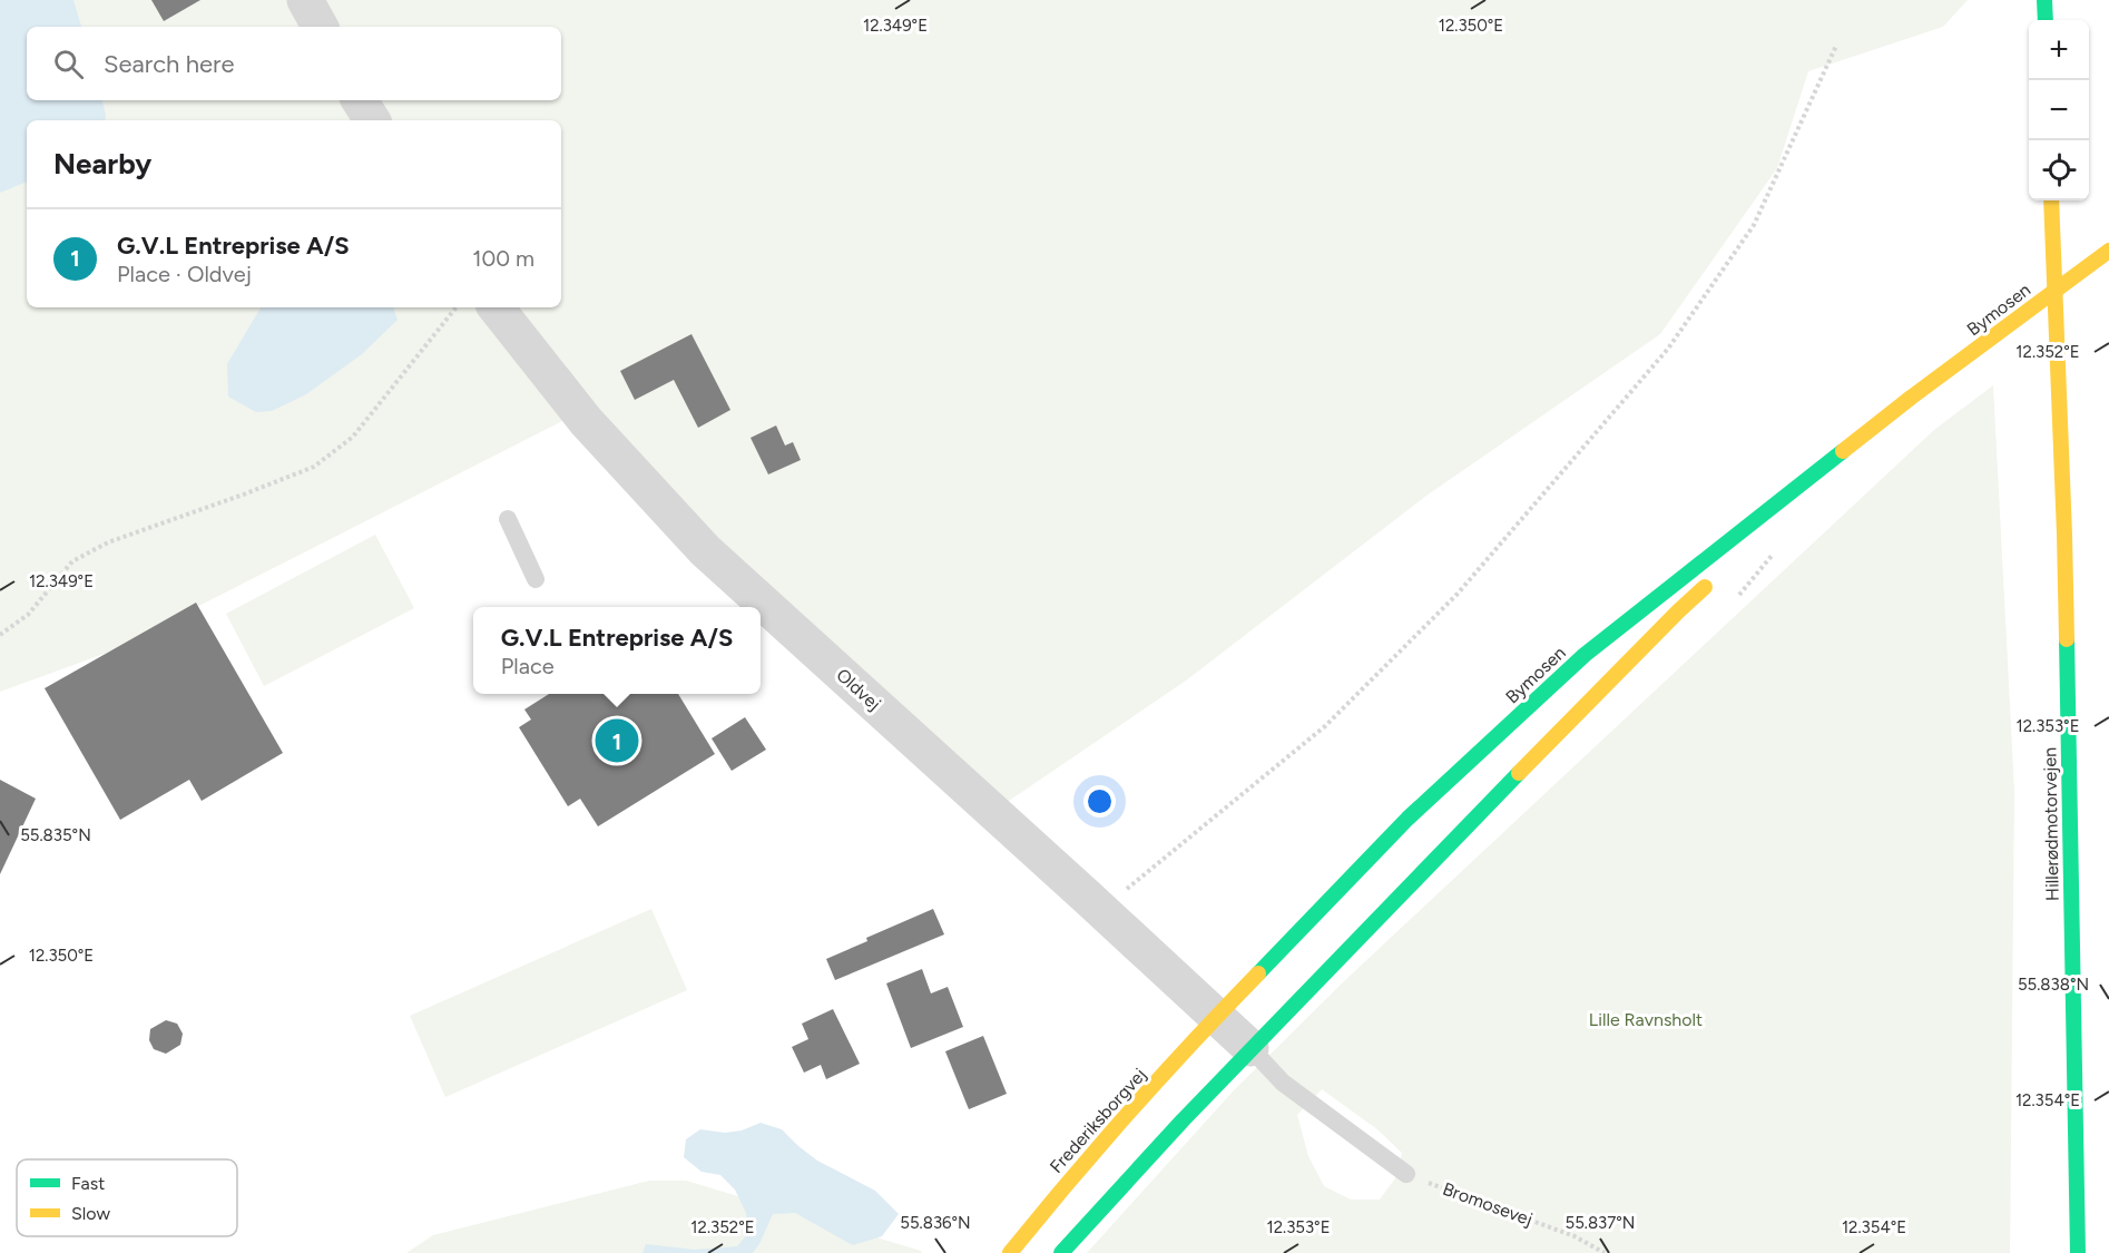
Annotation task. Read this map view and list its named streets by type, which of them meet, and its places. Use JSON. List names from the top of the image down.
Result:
{
  "streets": {
    "main road": ["Bymosen", "Hillerødmotorvejen", "Frederiksborgvej"],
    "street": ["Oldvej"],
    "path": ["Bromosevej"]
  },
  "crossings": [
    ["Bymosen", "Oldvej"],
    ["Bymosen", "Frederiksborgvej"],
    ["Oldvej", "Frederiksborgvej"]
  ],
  "parks": ["Lille Ravnsholt"],
  "legend": ["Fast", "Slow"],
  "page": {
    "map_buttons": ["+", "−"],
    "search": "Search here",
    "heading": "Nearby",
    "list": [
      {
        "mark": "1",
        "name": "G.V.L Entreprise A/S",
        "note": "Place · Oldvej",
        "value": "100 m"
      }
    ],
    "popup": ["G.V.L Entreprise A/S", "Place"],
    "pins": "1"
  },
  "coordinates": [
    "12.349°E",
    "12.350°E",
    "12.352°E",
    "12.353°E",
    "55.835°N",
    "55.838°N",
    "12.354°E",
    "55.836°N",
    "55.837°N"
  ]
}
